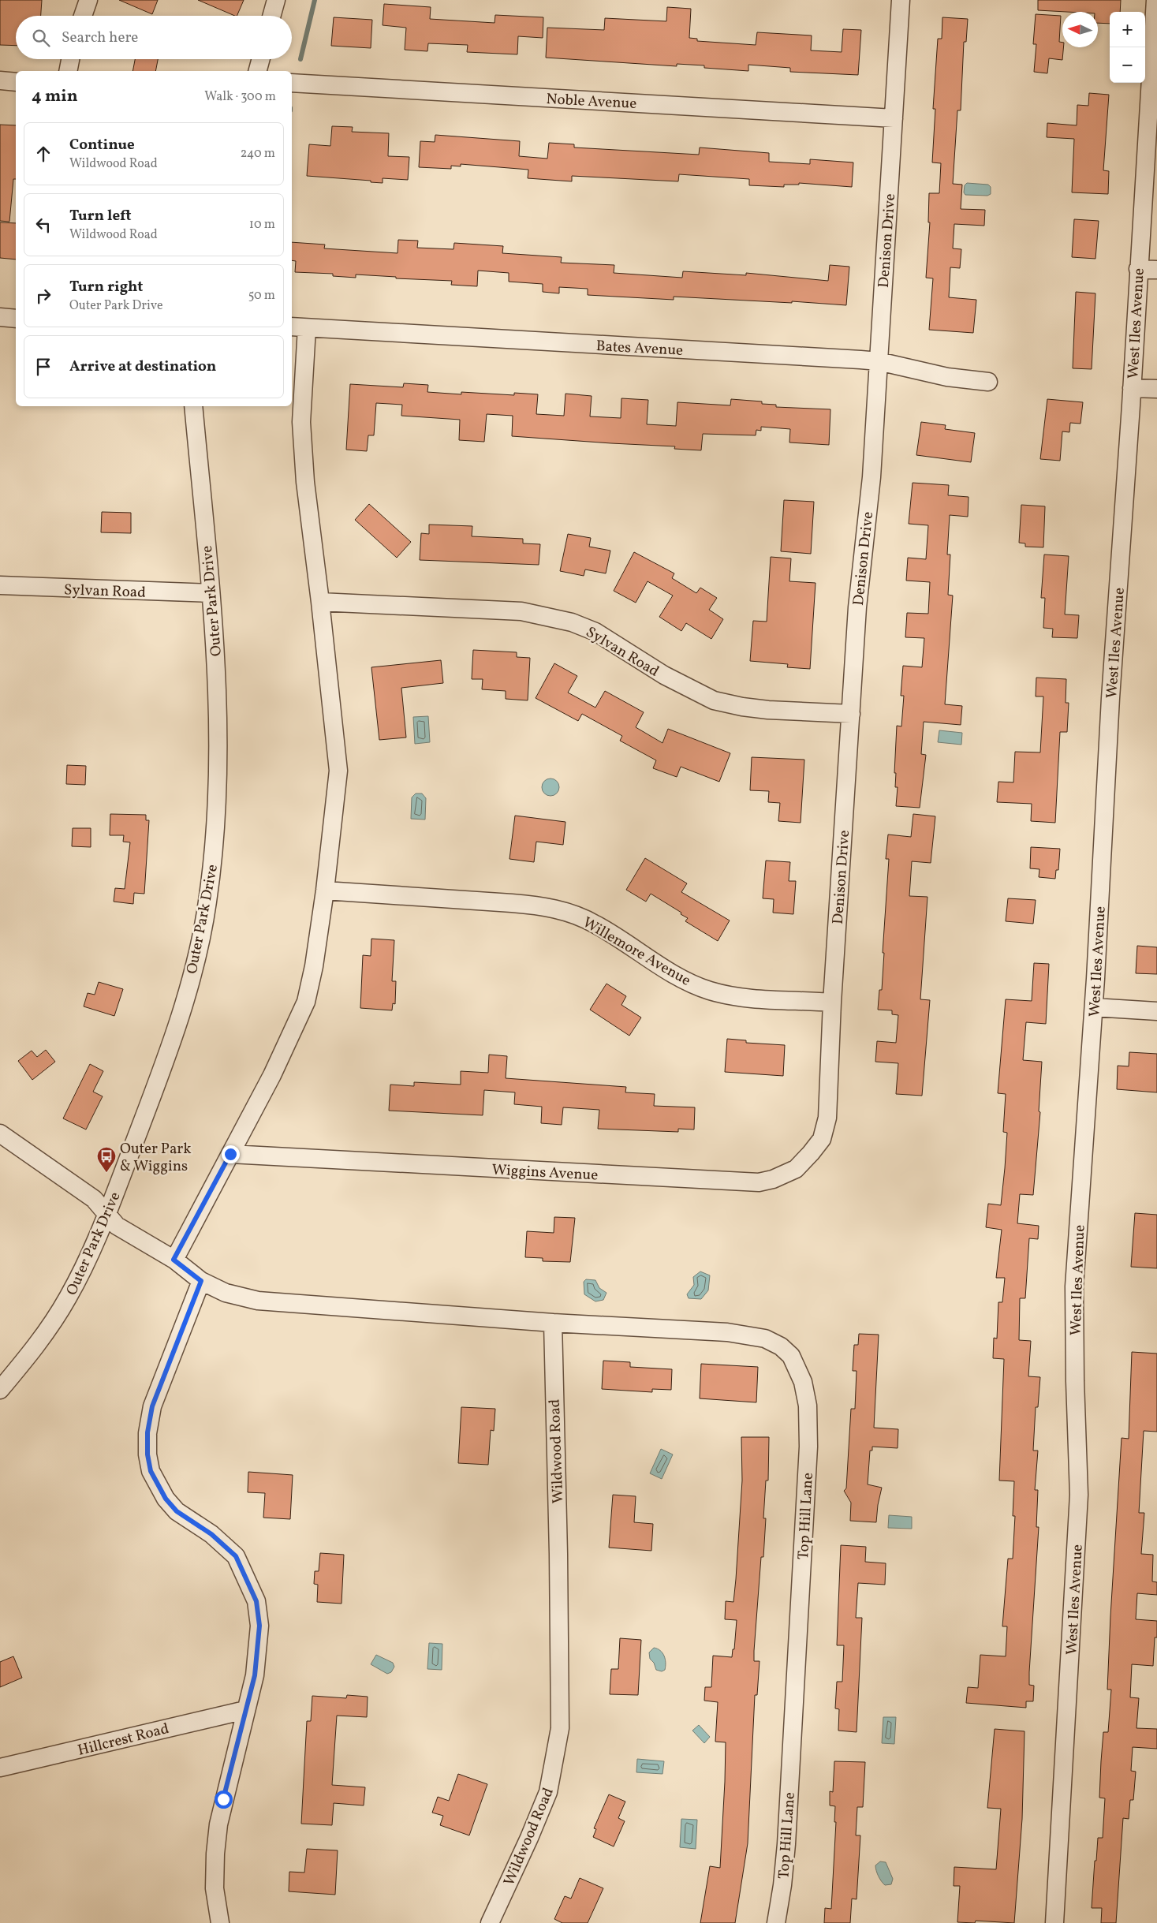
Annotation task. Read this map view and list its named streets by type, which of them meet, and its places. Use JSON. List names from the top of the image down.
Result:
{
  "streets": {
    "street": [
      "Noble Avenue",
      "Denison Drive",
      "West Iles Avenue",
      "Bates Avenue",
      "Sylvan Road",
      "Outer Park Drive",
      "Willemore Avenue",
      "Wiggins Avenue",
      "Wildwood Road",
      "Top Hill Lane",
      "Hillcrest Road"
    ]
  },
  "crossings": [
    ["Noble Avenue", "Denison Drive"],
    ["Denison Drive", "Bates Avenue"],
    ["Denison Drive", "Sylvan Road"],
    ["Denison Drive", "Willemore Avenue"],
    ["Denison Drive", "Wiggins Avenue"],
    ["Sylvan Road", "Outer Park Drive"],
    ["Wildwood Road", "Top Hill Lane"]
  ],
  "places": {
    "bus stop": ["Outer Park & Wiggins"]
  },
  "north": "left",
  "page": {
    "map_buttons": ["+", "−"],
    "search": "Search here",
    "heading": ["4 min", "Walk · 300 m"],
    "list": [
      ["Continue", "Wildwood Road", "240 m"],
      ["Turn left", "Wildwood Road", "10 m"],
      ["Turn right", "Outer Park Drive", "50 m"],
      "Arrive at destination"
    ]
  }
}
